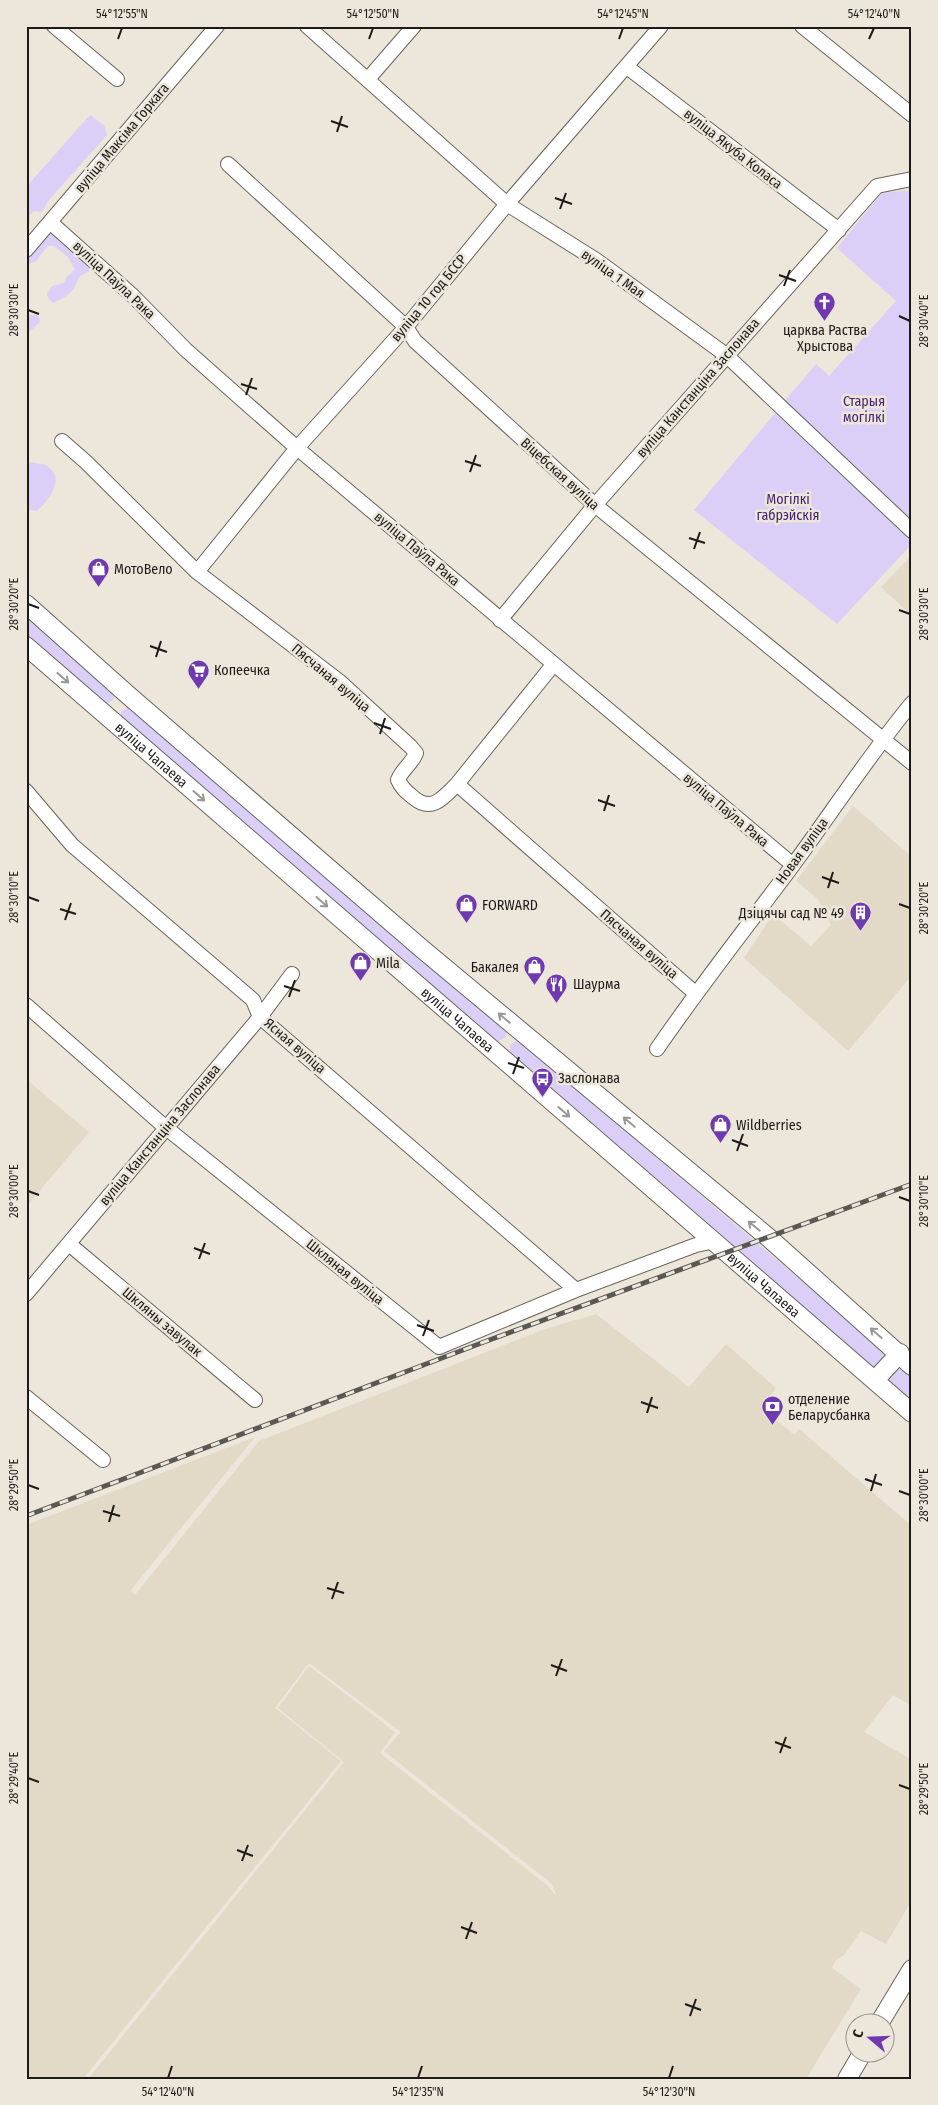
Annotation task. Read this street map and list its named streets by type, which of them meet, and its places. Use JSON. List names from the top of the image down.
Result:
{
  "streets": {
    "main road": ["вуліца Чапаева"],
    "street": [
      "вуліца Максіма Горкага",
      "вуліца Якуба Коласа",
      "вуліца 1 Мая",
      "вуліца Паўла Рака",
      "вуліца 10 год БССР",
      "вуліца Канстанціна Заслонава",
      "Віцебская вуліца",
      "Пясчаная вуліца",
      "Новая вуліца",
      "Ясная вуліца",
      "Шкляная вуліца",
      "Шкляны завулак"
    ]
  },
  "crossings": [
    ["вуліца Максіма Горкага", "вуліца Паўла Рака"],
    ["вуліца Якуба Коласа", "вуліца 10 год БССР"],
    ["вуліца Якуба Коласа", "вуліца Канстанціна Заслонава"],
    ["вуліца 1 Мая", "вуліца 10 год БССР"],
    ["вуліца 1 Мая", "вуліца Канстанціна Заслонава"],
    ["вуліца Паўла Рака", "вуліца 10 год БССР"],
    ["вуліца Паўла Рака", "вуліца Канстанціна Заслонава"],
    ["вуліца Паўла Рака", "Новая вуліца"],
    ["вуліца 10 год БССР", "Віцебская вуліца"],
    ["вуліца 10 год БССР", "Пясчаная вуліца"],
    ["вуліца Канстанціна Заслонава", "Віцебская вуліца"],
    ["вуліца Канстанціна Заслонава", "Ясная вуліца"],
    ["вуліца Канстанціна Заслонава", "Шкляная вуліца"],
    ["вуліца Канстанціна Заслонава", "Шкляны завулак"],
    ["Віцебская вуліца", "Новая вуліца"],
    ["Пясчаная вуліца", "Новая вуліца"],
    ["вуліца Чапаева", "Шкляная вуліца"],
    ["Ясная вуліца", "Шкляная вуліца"]
  ],
  "parks": ["Старыя могілкі", "Могілкі габрэйскія"],
  "places": {
    "church": ["царква Раства Хрыстова"],
    "shop": [
      "МотоВело",
      "FORWARD",
      "Mila",
      "Бакалея",
      "Wildberries"
    ],
    "supermarket": ["Копеечка"],
    "building": ["Дзіцячы сад № 49"],
    "restaurant": ["Шаурма"],
    "bus stop": ["Заслонава"],
    "bank": ["отделение Беларусбанка"]
  },
  "north": "left",
  "coordinates": [
    "54°12'55\"N",
    "54°12'50\"N",
    "54°12'45\"N",
    "54°12'40\"N",
    "28°30'30\"E",
    "28°30'40\"E",
    "28°30'20\"E",
    "28°30'10\"E",
    "28°30'00\"E",
    "28°29'50\"E",
    "28°29'40\"E",
    "54°12'35\"N",
    "54°12'30\"N"
  ]
}
